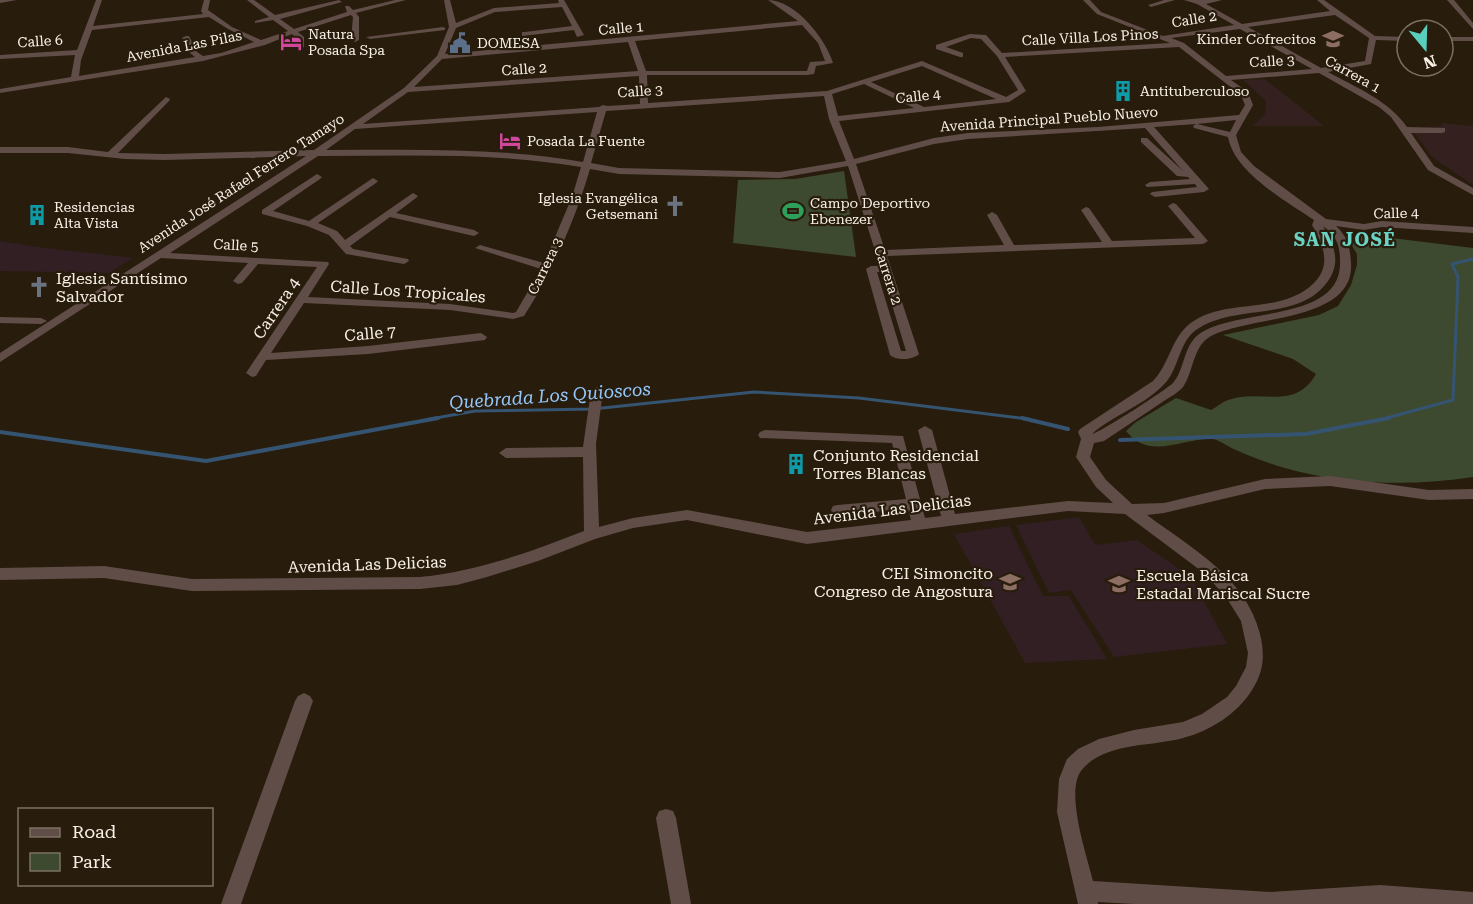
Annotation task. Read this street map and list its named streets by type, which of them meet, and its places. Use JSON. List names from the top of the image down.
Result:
{
  "streets": {
    "street": [
      "Calle 2",
      "Calle 1",
      "Calle Villa Los Pinos",
      "Calle 6",
      "Avenida Las Pilas",
      "Calle 3",
      "Carrera 1",
      "Calle 4",
      "Avenida Principal Pueblo Nuevo",
      "Avenida José Rafael Ferrero Tamayo",
      "Calle 5",
      "Carrera 3",
      "Carrera 2",
      "Calle Los Tropicales",
      "Carrera 4",
      "Calle 7",
      "Avenida Las Delicias"
    ]
  },
  "crossings": [
    ["Calle 2", "Carrera 1"],
    ["Calle 2", "Avenida José Rafael Ferrero Tamayo"],
    ["Calle 1", "Avenida José Rafael Ferrero Tamayo"],
    ["Calle 3", "Carrera 1"],
    ["Calle 3", "Calle 4"],
    ["Calle 3", "Avenida José Rafael Ferrero Tamayo"],
    ["Calle 3", "Carrera 3"],
    ["Calle 3", "Carrera 2"],
    ["Calle 4", "Carrera 2"],
    ["Avenida Principal Pueblo Nuevo", "Avenida José Rafael Ferrero Tamayo"],
    ["Avenida Principal Pueblo Nuevo", "Carrera 3"],
    ["Avenida Principal Pueblo Nuevo", "Carrera 2"],
    ["Avenida José Rafael Ferrero Tamayo", "Calle 5"],
    ["Calle 5", "Carrera 4"],
    ["Carrera 3", "Calle Los Tropicales"],
    ["Calle Los Tropicales", "Carrera 4"],
    ["Carrera 4", "Calle 7"]
  ],
  "districts": ["SAN JOSÉ"],
  "water": ["Quebrada Los Quioscos"],
  "places": {
    "school or university": ["Kinder Cofrecitos", "CEI Simoncito Congreso de Angostura", "Escuela Básica Estadal Mariscal Sucre"],
    "hotel": ["Natura Posada Spa", "Posada La Fuente"],
    "public building": ["DOMESA"],
    "building": ["Antituberculoso", "Residencias Alta Vista", "Conjunto Residencial Torres Blancas"],
    "church": ["Iglesia Evangélica Getsemani", "Iglesia Santísimo Salvador"],
    "sports": ["Campo Deportivo Ebenezer"]
  },
  "legend": ["Road", "Park"],
  "north": "bottom"
}
